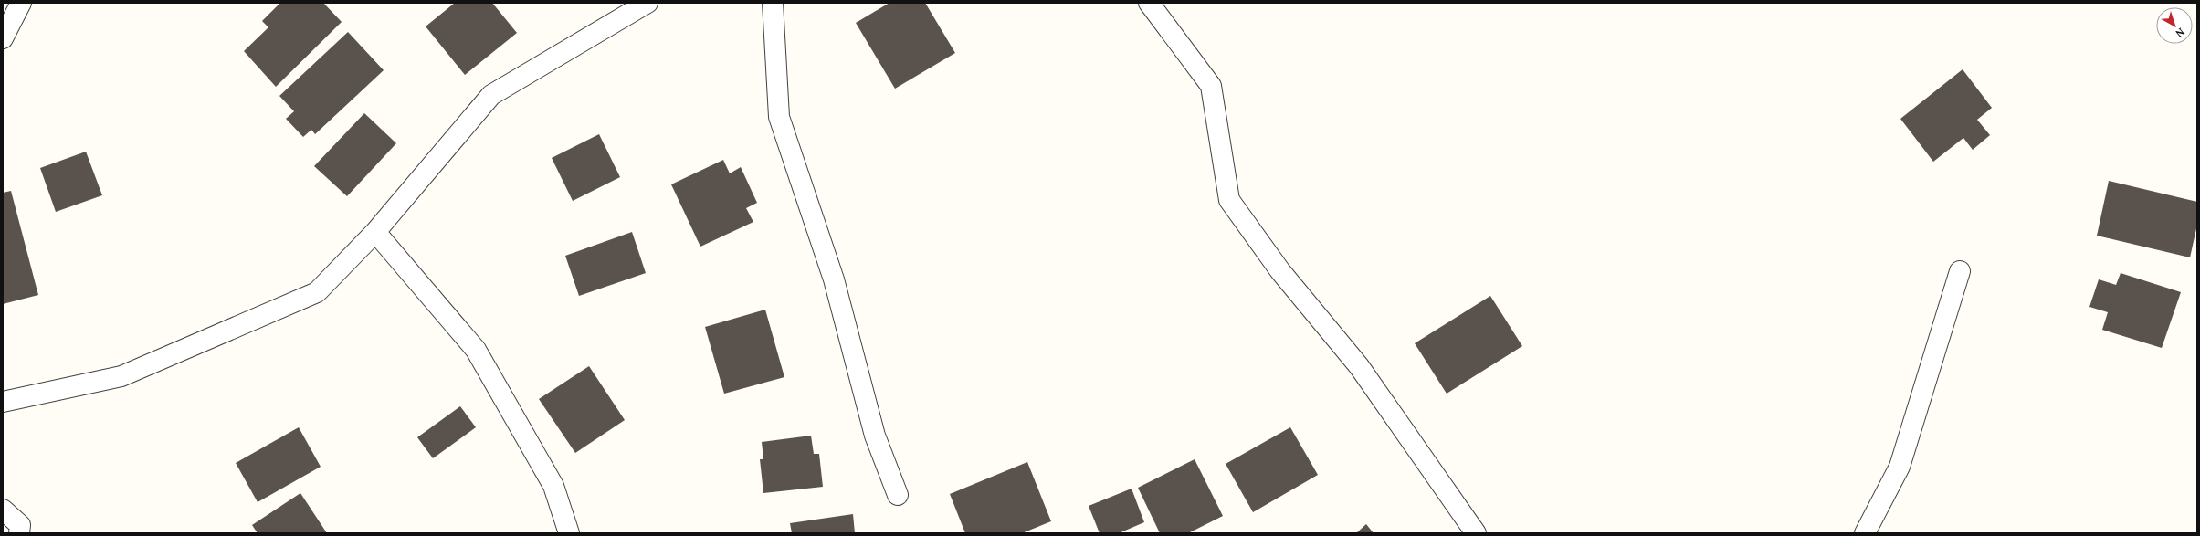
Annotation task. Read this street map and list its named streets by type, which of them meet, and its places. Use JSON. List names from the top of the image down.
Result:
{
  "north": "bottom right"
}
